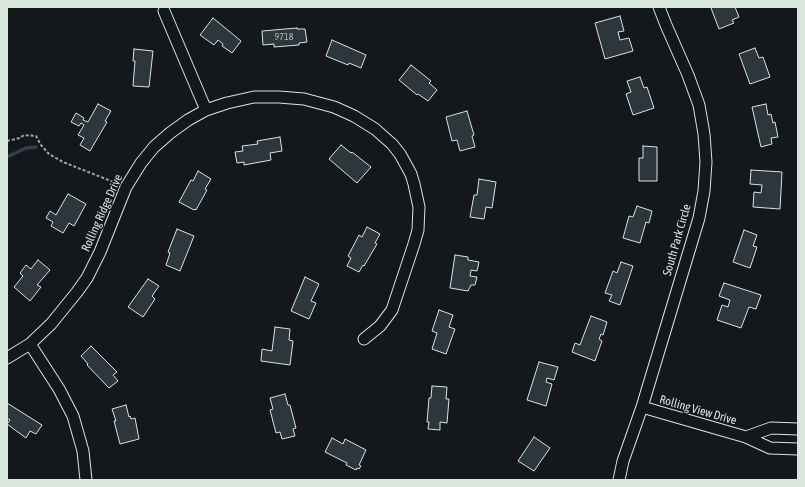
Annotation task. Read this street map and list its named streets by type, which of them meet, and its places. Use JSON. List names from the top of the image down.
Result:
{
  "streets": {
    "street": ["Rolling Ridge Drive", "South Park Circle", "Rolling View Drive"]
  },
  "crossings": [
    ["South Park Circle", "Rolling View Drive"]
  ],
  "house_numbers": ["9718"]
}
